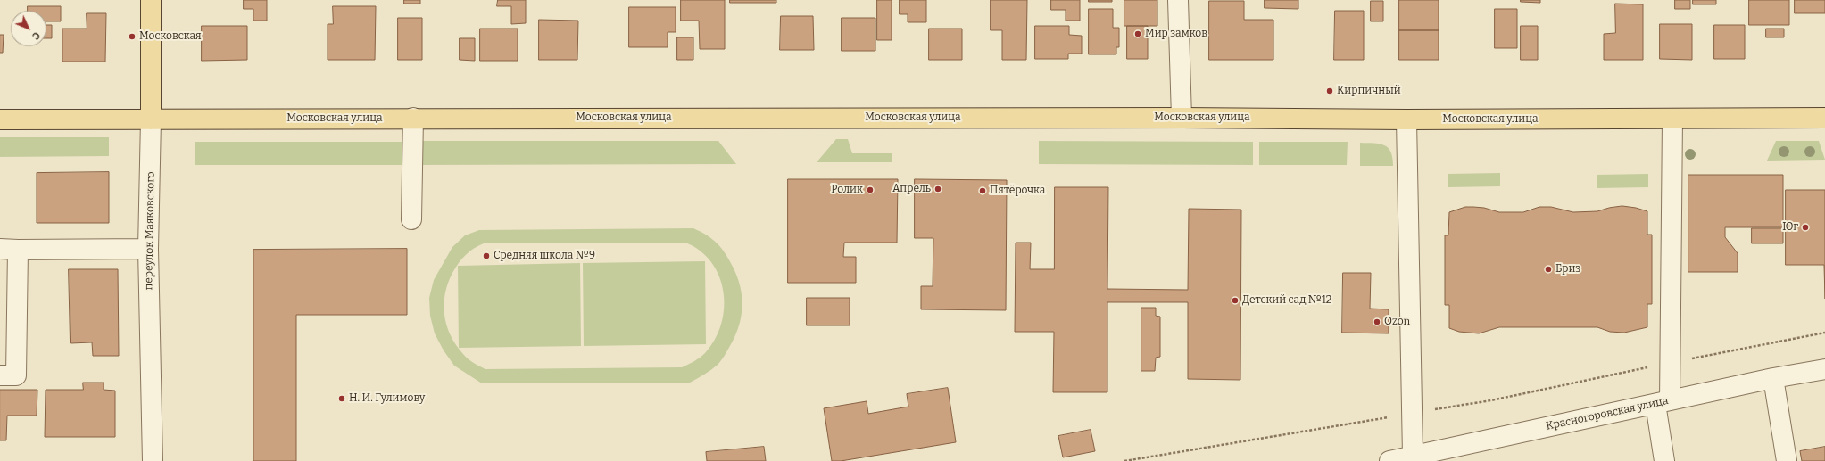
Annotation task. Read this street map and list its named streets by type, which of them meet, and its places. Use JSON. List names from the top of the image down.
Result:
{
  "streets": {
    "main road": ["Московская улица", "переулок Маяковского"],
    "street": ["Красногоровская улица"]
  },
  "crossings": [
    ["Московская улица", "переулок Маяковского"]
  ],
  "places": [
    "Мир замков",
    "Московская",
    "Кирпичный",
    "Апрель",
    "Ролик",
    "Пятёрочка",
    "Юг",
    "Средняя школа №9",
    "Бриз",
    "Детский сад №12",
    "Ozon",
    "Н. И. Гулимову"
  ],
  "north": "bottom right"
}
